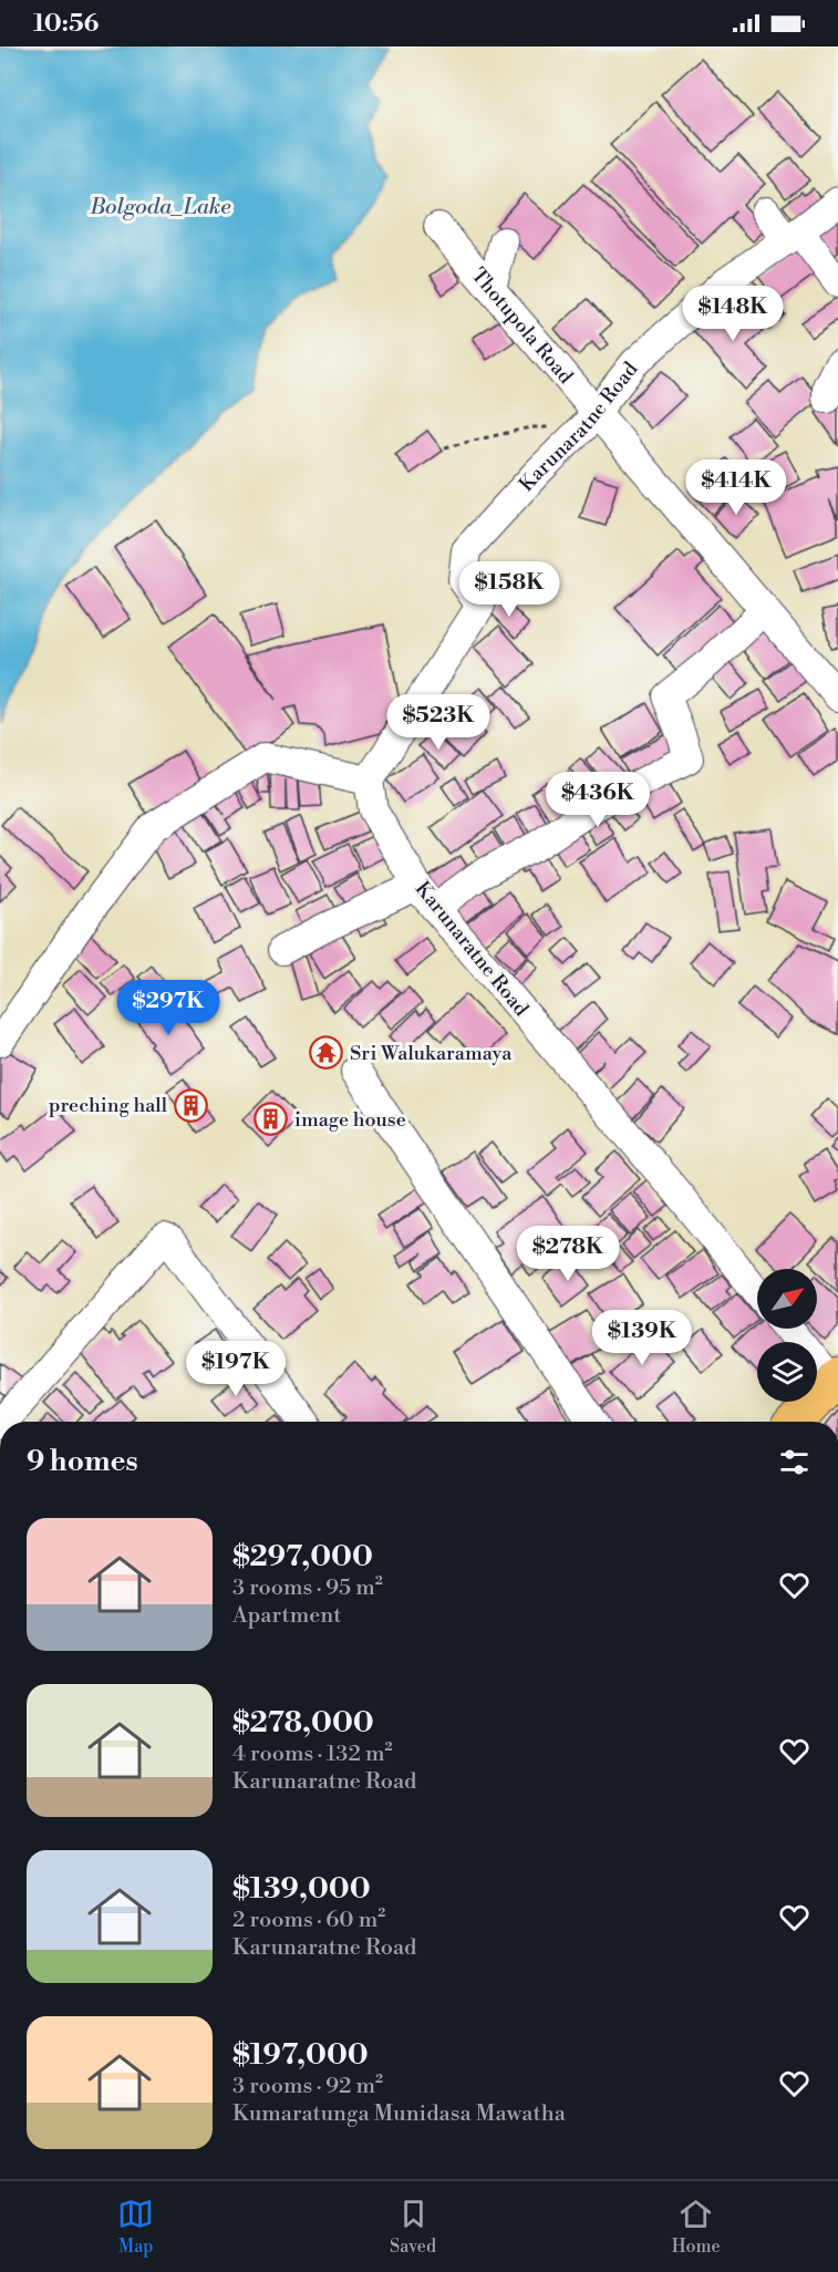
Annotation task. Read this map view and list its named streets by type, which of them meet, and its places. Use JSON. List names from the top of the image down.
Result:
{
  "streets": {
    "street": ["Thotupola Road", "Karunaratne Road"]
  },
  "crossings": [
    ["Thotupola Road", "Karunaratne Road"]
  ],
  "water": ["Bolgoda_Lake"],
  "places": {
    "temple": ["Sri Walukaramaya"],
    "building": ["preching hall", "image house"]
  },
  "north": "top right",
  "page": {
    "status": "10:56",
    "price": [
      "$148K",
      "$414K",
      "$158K",
      "$523K",
      "$436K",
      "$297K",
      "$278K",
      "$139K",
      "$197K"
    ],
    "heading": "9 homes",
    "list": [
      {
        "name": "$297,000",
        "note": "3 rooms · 95 m² · Apartment"
      },
      {
        "name": "$278,000",
        "note": "4 rooms · 132 m² · Karunaratne Road"
      },
      {
        "name": "$139,000",
        "note": "2 rooms · 60 m² · Karunaratne Road"
      },
      {
        "name": "$197,000",
        "note": "3 rooms · 92 m² · Kumaratunga Munidasa Mawatha"
      }
    ],
    "tabs": ["Map", "Saved", "Home"]
  }
}
